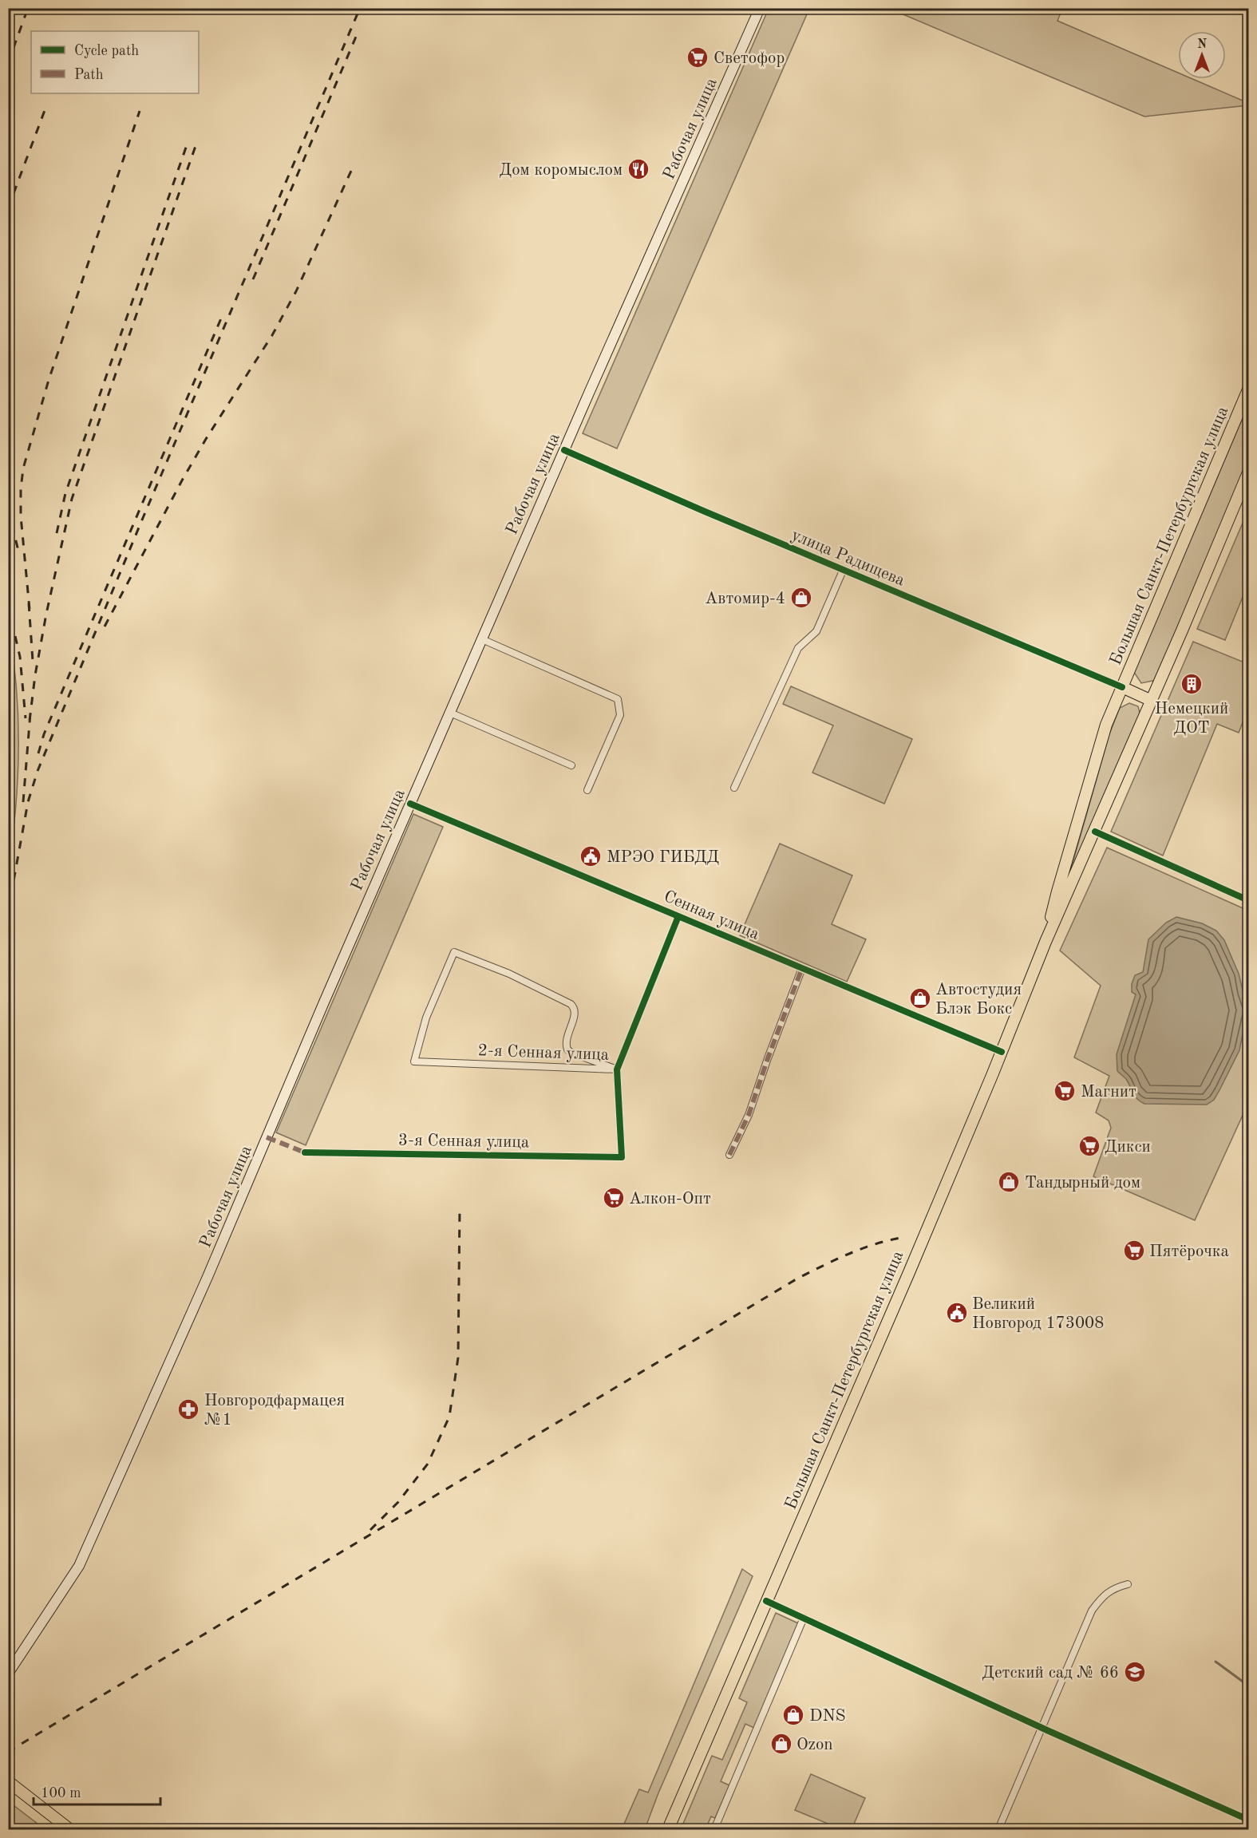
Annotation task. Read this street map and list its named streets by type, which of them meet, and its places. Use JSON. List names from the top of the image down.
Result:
{
  "streets": {
    "main road": ["Рабочая улица", "Большая Санкт-Петербургская улица"],
    "street": [
      "улица Радищева",
      "Сенная улица",
      "2-я Сенная улица",
      "3-я Сенная улица"
    ]
  },
  "crossings": [
    ["Рабочая улица", "улица Радищева"],
    ["Рабочая улица", "Сенная улица"],
    ["Большая Санкт-Петербургская улица", "улица Радищева"],
    ["Большая Санкт-Петербургская улица", "Сенная улица"],
    ["2-я Сенная улица", "3-я Сенная улица"]
  ],
  "places": {
    "supermarket": [
      "Светофор",
      "Магнит",
      "Дикси",
      "Алкон-Опт",
      "Пятёрочка"
    ],
    "restaurant": ["Дом коромыслом"],
    "shop": [
      "Автомир-4",
      "Автостудия Блэк Бокс",
      "Тандырный дом",
      "DNS",
      "Ozon"
    ],
    "building": ["Немецкий ДОТ"],
    "public building": ["МРЭО ГИБДД", "Великий Новгород 173008"],
    "pharmacy": ["Новгородфармацея №1"],
    "school or university": ["Детский сад № 66"]
  },
  "legend": ["Cycle path", "Path"],
  "scale_bar": "100 m",
  "north": "top"
}
